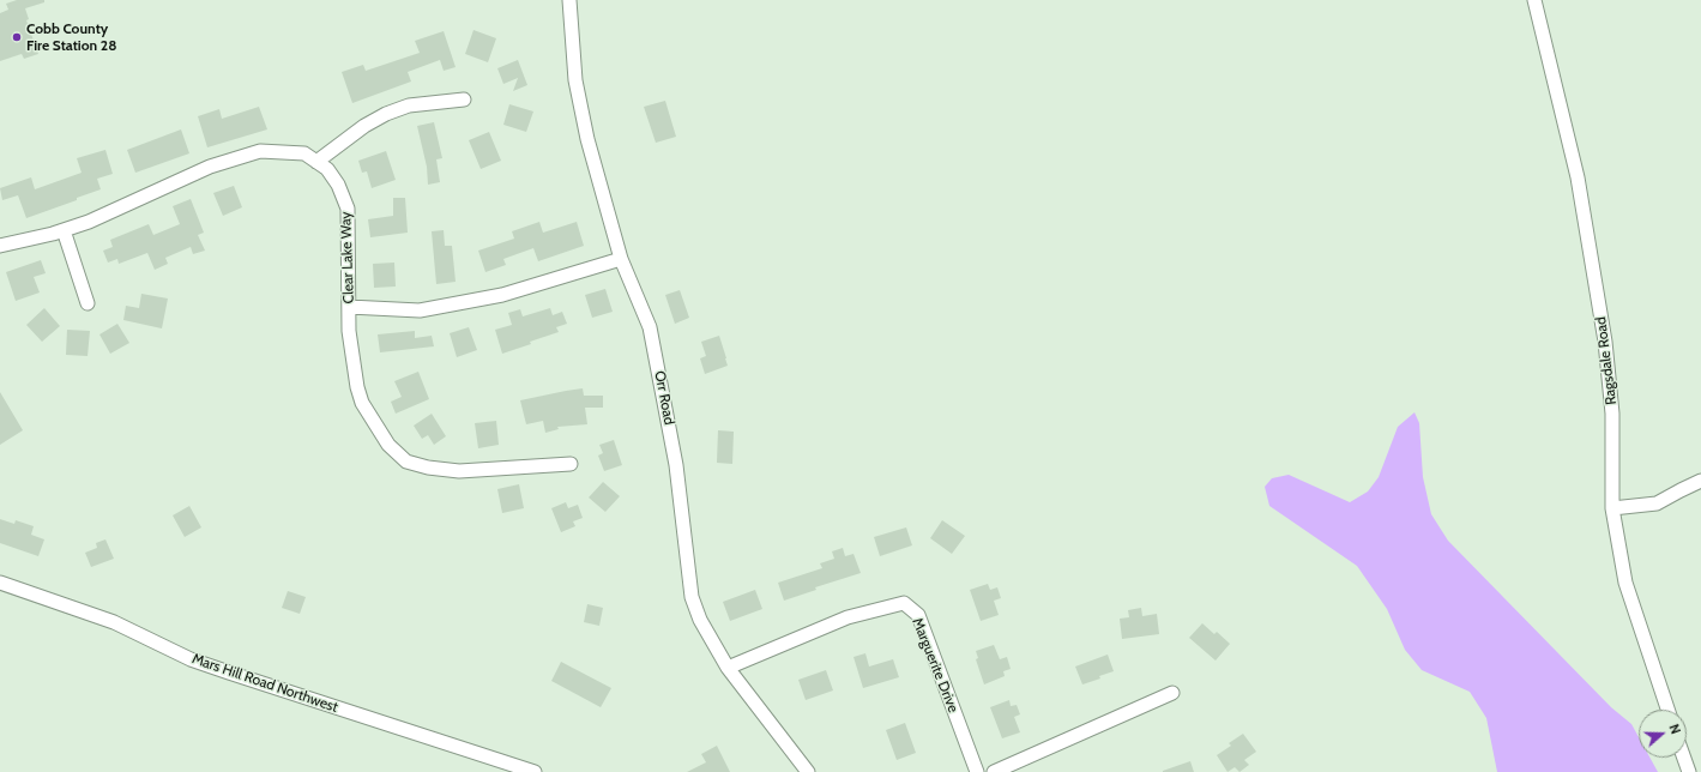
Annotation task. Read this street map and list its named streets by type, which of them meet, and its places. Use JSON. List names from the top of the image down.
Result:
{
  "streets": {
    "street": [
      "Clear Lake Way",
      "Ragsdale Road",
      "Orr Road",
      "Marguerite Drive",
      "Mars Hill Road Northwest"
    ]
  },
  "crossings": [
    ["Orr Road", "Marguerite Drive"]
  ],
  "places": ["Cobb County Fire Station 28"],
  "north": "right"
}
